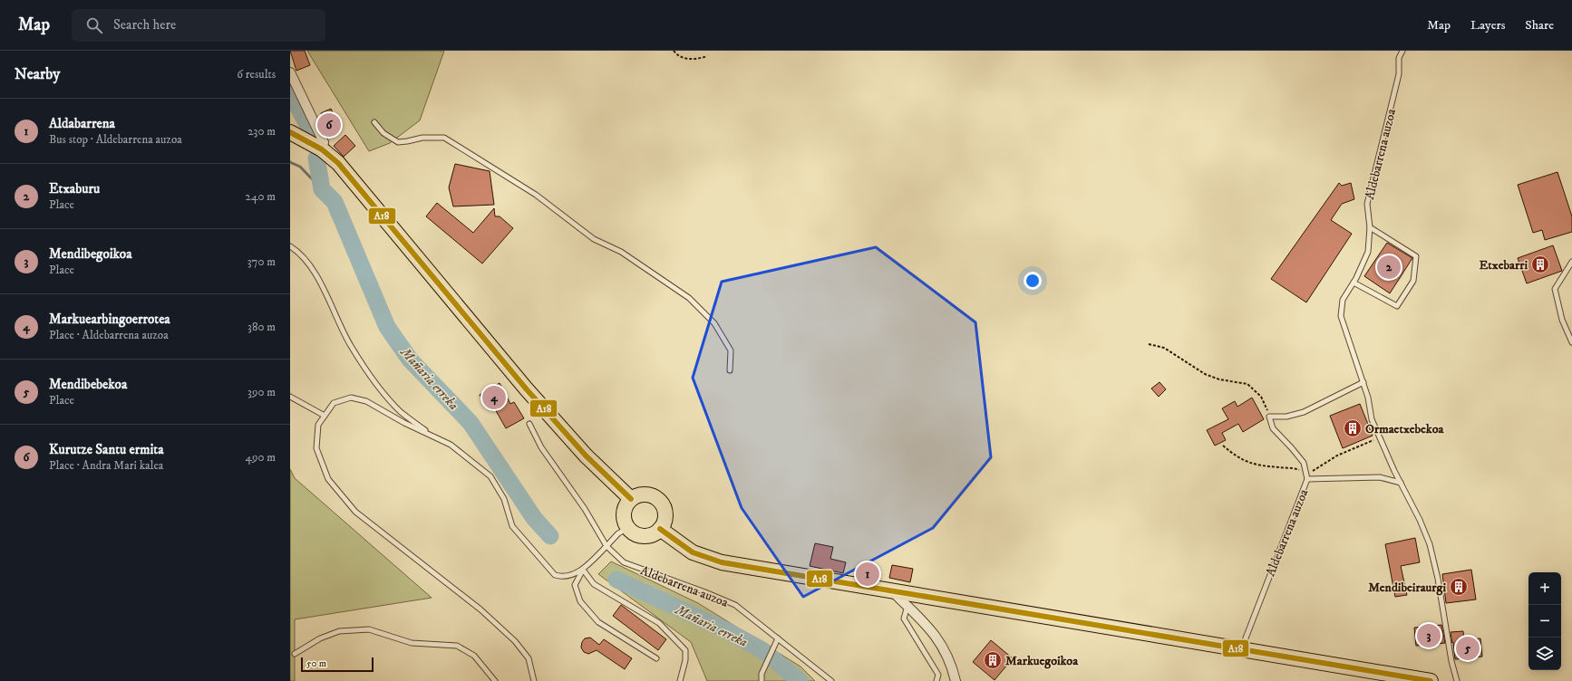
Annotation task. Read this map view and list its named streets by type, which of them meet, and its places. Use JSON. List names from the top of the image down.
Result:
{
  "streets": {
    "lane": ["Aldebarrena auzoa"]
  },
  "water": ["Mañaria erreka"],
  "places": {
    "building": [
      "Etxebarri",
      "Ormaetxebekoa",
      "Mendibeiraurgi",
      "Markuegoikoa"
    ]
  },
  "lines": ["transit line A18"],
  "scale_bar": "50 m",
  "page": {
    "header": "Map",
    "search": "Search here",
    "nav": ["Map", "Layers", "Share"],
    "heading": ["Nearby", "6 results"],
    "list": [
      {
        "mark": "1",
        "name": "Aldabarrena",
        "note": "Bus stop · Aldebarrena auzoa",
        "value": "230 m"
      },
      {
        "mark": "2",
        "name": "Etxaburu",
        "note": "Place",
        "value": "240 m"
      },
      {
        "mark": "3",
        "name": "Mendibegoikoa",
        "note": "Place",
        "value": "370 m"
      },
      {
        "mark": "4",
        "name": "Markuearbingoerrotea",
        "note": "Place · Aldebarrena auzoa",
        "value": "380 m"
      },
      {
        "mark": "5",
        "name": "Mendibebekoa",
        "note": "Place",
        "value": "390 m"
      },
      {
        "mark": "6",
        "name": "Kurutze Santu ermita",
        "note": "Place · Andra Mari kalea",
        "value": "490 m"
      }
    ],
    "pins": [
      "6",
      "2",
      "4",
      "1",
      "3",
      "5"
    ],
    "map_buttons": ["+", "−"],
    "scale": "50 m"
  }
}
